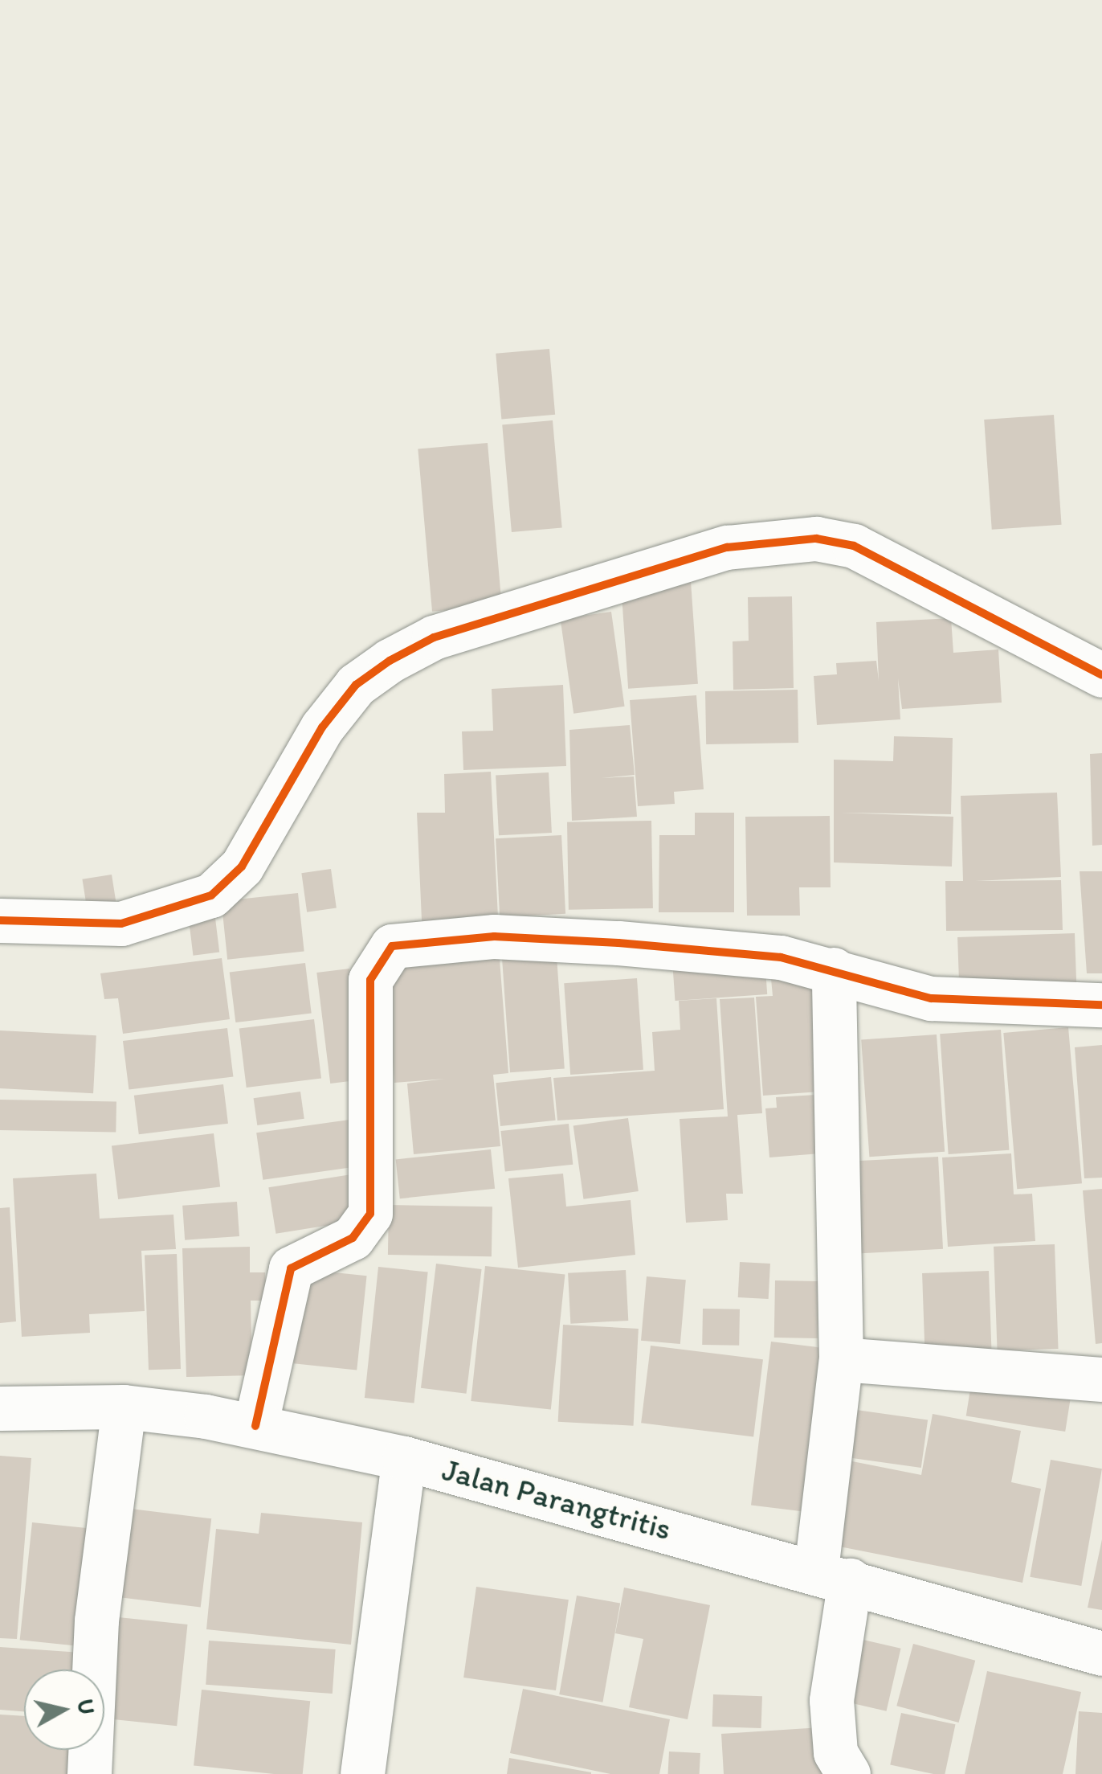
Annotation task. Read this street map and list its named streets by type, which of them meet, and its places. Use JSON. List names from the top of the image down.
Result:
{
  "streets": {
    "street": ["Jalan Parangtritis"]
  },
  "north": "right"
}
